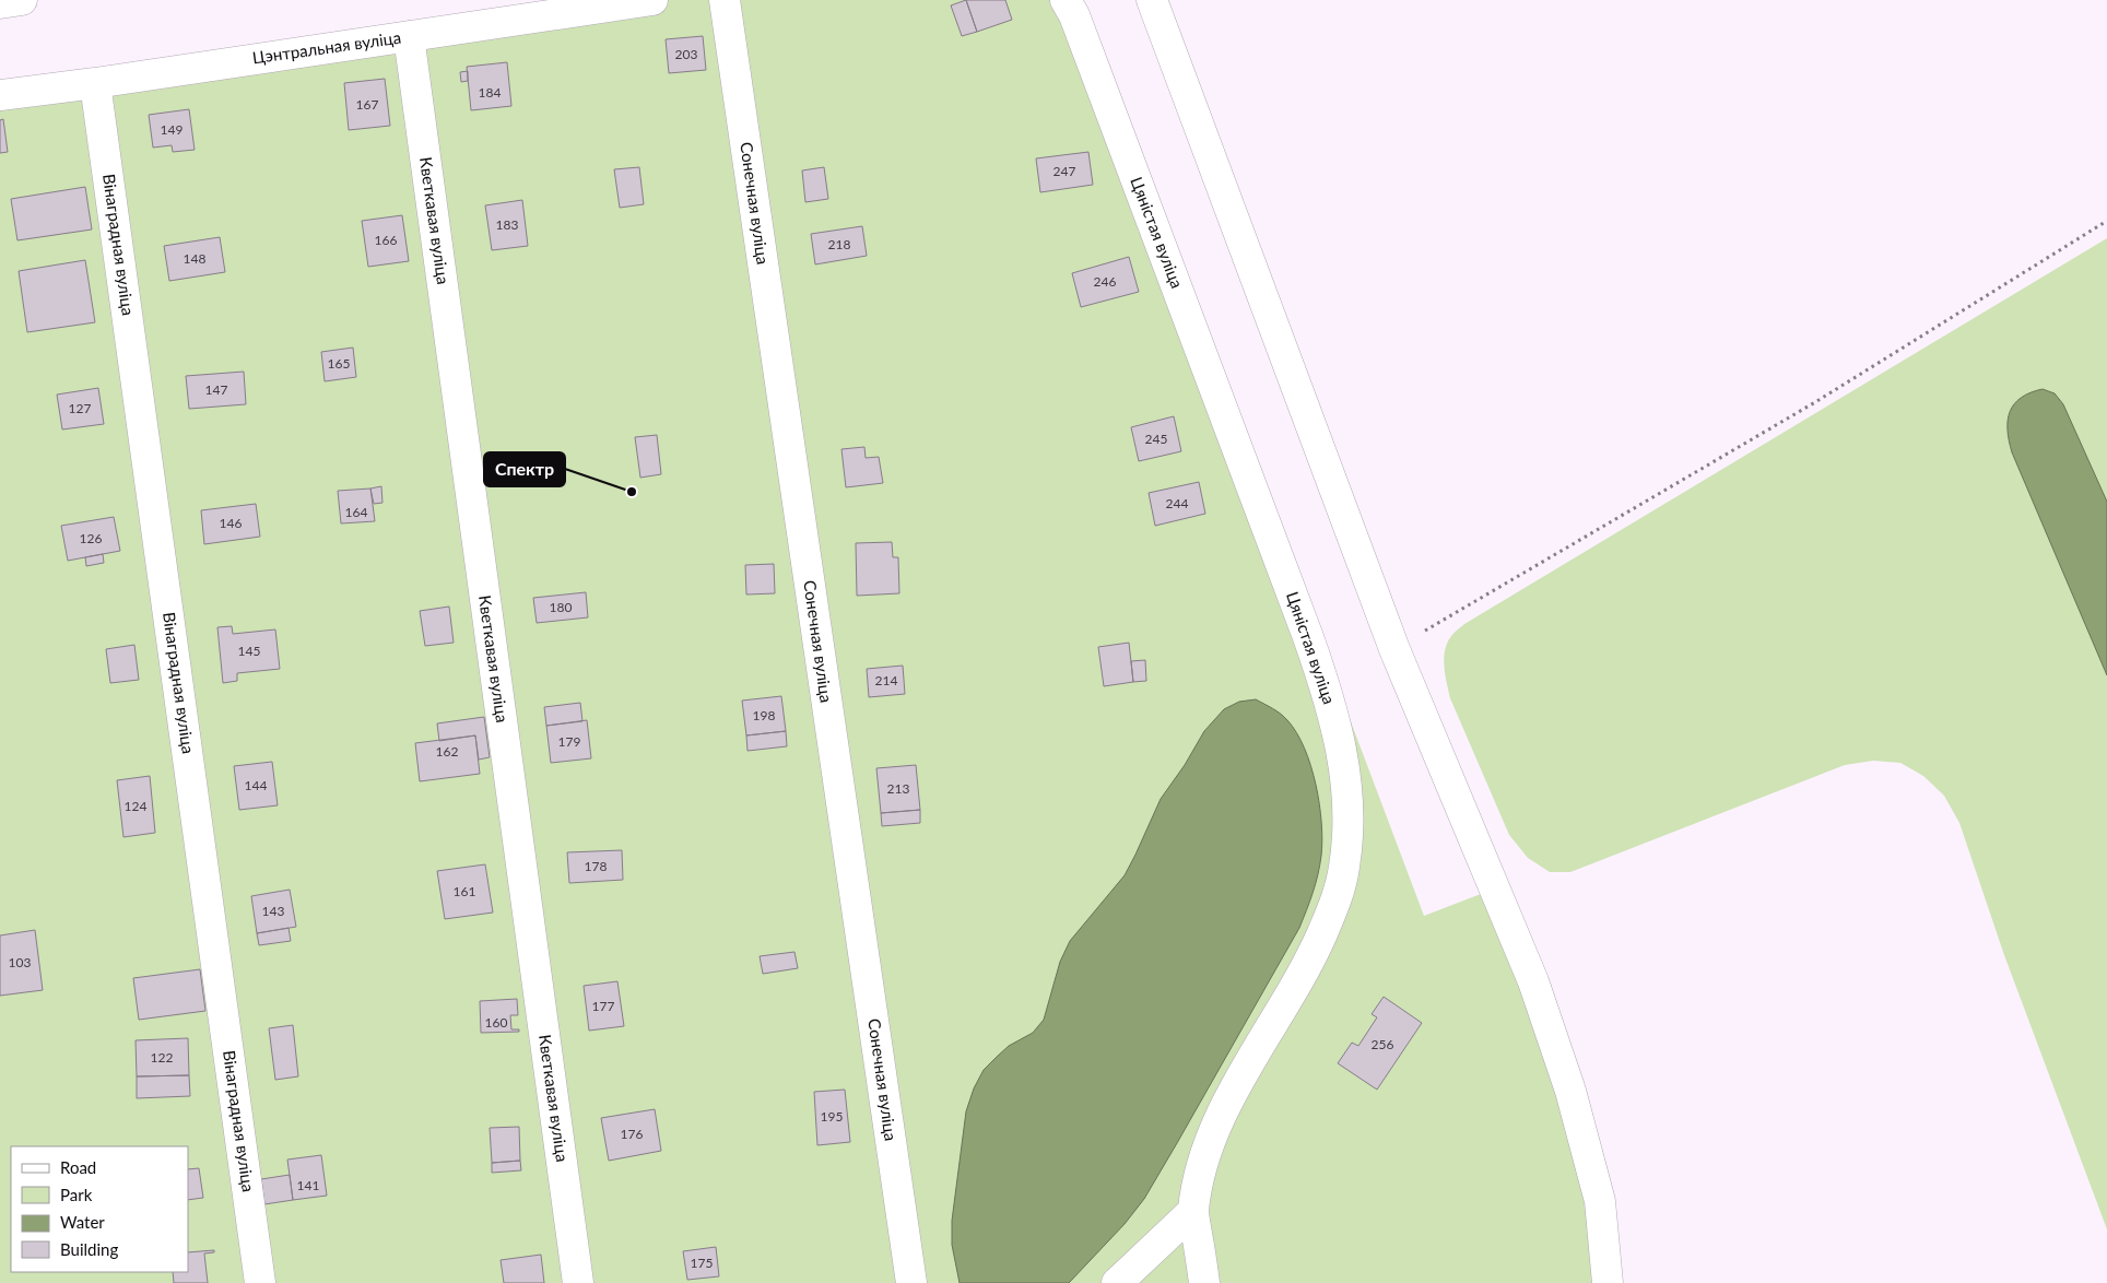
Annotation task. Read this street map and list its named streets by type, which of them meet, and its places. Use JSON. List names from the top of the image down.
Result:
{
  "streets": {
    "street": [
      "Цэнтральная вуліца",
      "Сонечная вуліца",
      "Кветкавая вуліца",
      "Цяністая вуліца",
      "Вінаградная вуліца"
    ]
  },
  "crossings": [
    ["Цэнтральная вуліца", "Кветкавая вуліца"],
    ["Цэнтральная вуліца", "Вінаградная вуліца"]
  ],
  "places": ["Спектр"],
  "house_numbers": [
    "203",
    "184",
    "167",
    "149",
    "247",
    "183",
    "166",
    "218",
    "148",
    "246",
    "165",
    "147",
    "127",
    "245",
    "244",
    "164",
    "146",
    "126",
    "180",
    "145",
    "214",
    "198",
    "179",
    "162",
    "144",
    "213",
    "124",
    "178",
    "161",
    "143",
    "103",
    "177",
    "160",
    "256",
    "122",
    "195",
    "176",
    "141",
    "175"
  ],
  "legend": [
    "Road",
    "Park",
    "Water",
    "Building"
  ]
}
